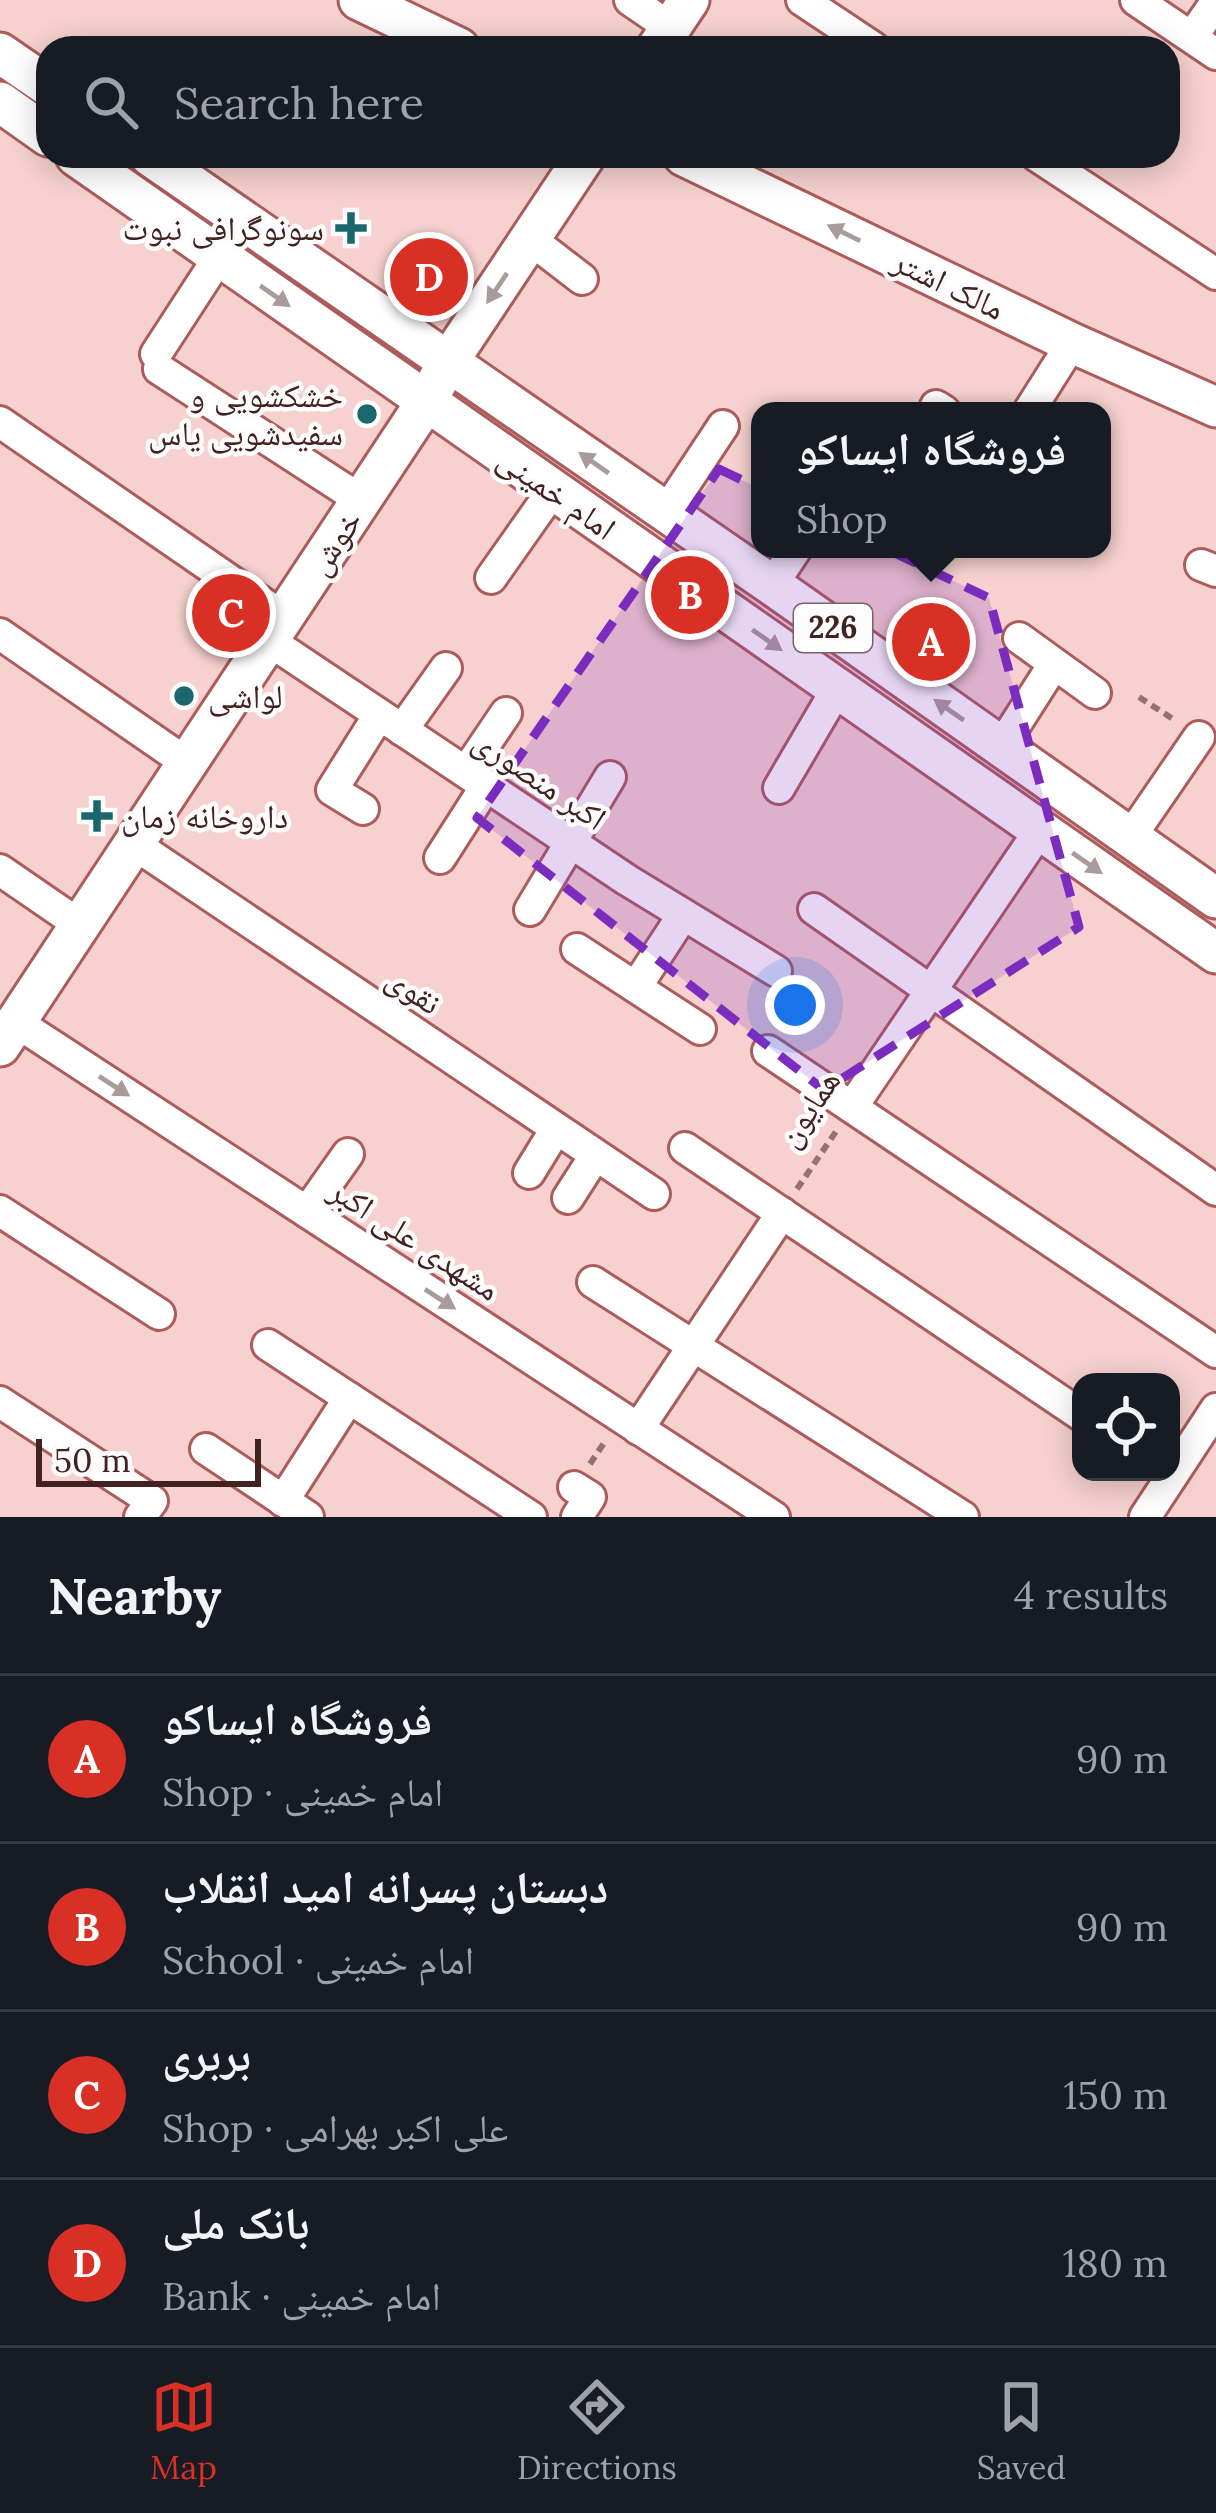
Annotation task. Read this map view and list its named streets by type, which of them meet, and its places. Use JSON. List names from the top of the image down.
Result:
{
  "streets": {
    "main road": [
      "مالک اشتر",
      "امام خمینی",
      "خوش",
      "226"
    ],
    "street": [
      "اکبر منصوری",
      "نقوی",
      "همایون",
      "مشهدی علی اکبر"
    ]
  },
  "crossings": [
    ["امام خمینی", "خوش"],
    ["امام خمینی", "همایون"],
    ["خوش", "اکبر منصوری"],
    ["خوش", "نقوی"],
    ["خوش", "مشهدی علی اکبر"]
  ],
  "one_way": ["مالک اشتر"],
  "places": {
    "health": ["سونوگرافی نبوت", "داروخانه زمان"],
    "other": ["خشکشویی و سفیدشویی یاس", "لواشی"]
  },
  "scale_bar": "50 m",
  "page": {
    "search": "Search here",
    "pins": [
      "D",
      "B",
      "C",
      "A"
    ],
    "popup": ["فروشگاه ایساکو", "Shop"],
    "scale": "50 m",
    "heading": ["Nearby", "4 results"],
    "list": [
      {
        "mark": "A",
        "name": "فروشگاه ایساکو",
        "note": "Shop · امام خمینی",
        "value": "90 m"
      },
      {
        "mark": "B",
        "name": "دبستان پسرانه امید انقلاب",
        "note": "School · امام خمینی",
        "value": "90 m"
      },
      {
        "mark": "C",
        "name": "بربری",
        "note": "Shop · علی اکبر بهرامی",
        "value": "150 m"
      },
      {
        "mark": "D",
        "name": "بانک ملی",
        "note": "Bank · امام خمینی",
        "value": "180 m"
      }
    ],
    "nav": ["Map", "Directions", "Saved"]
  }
}
